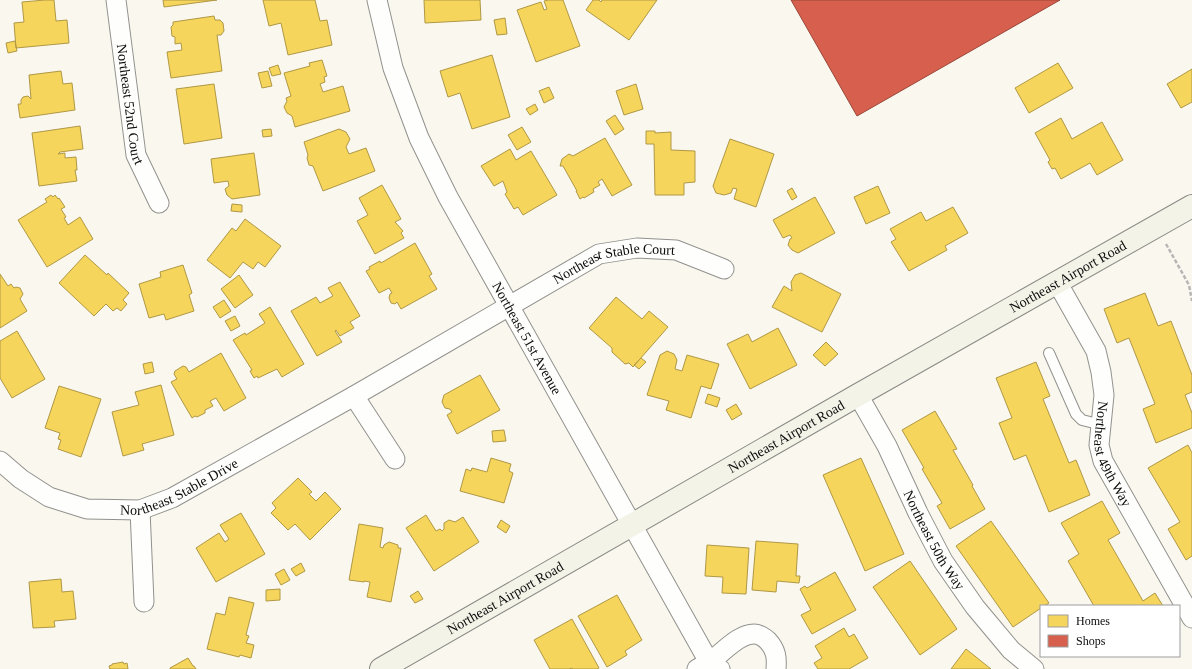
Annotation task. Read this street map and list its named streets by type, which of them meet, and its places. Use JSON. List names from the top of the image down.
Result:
{
  "streets": {
    "street": [
      "Northeast 52nd Court",
      "Northeast Stable Court",
      "Northeast Airport Road",
      "Northeast 51st Avenue",
      "Northeast 49th Way",
      "Northeast Stable Drive",
      "Northeast 50th Way"
    ]
  },
  "crossings": [
    ["Northeast Stable Court", "Northeast 51st Avenue"],
    ["Northeast Stable Court", "Northeast Stable Drive"],
    ["Northeast Airport Road", "Northeast 51st Avenue"],
    ["Northeast Airport Road", "Northeast 49th Way"],
    ["Northeast Airport Road", "Northeast 50th Way"],
    ["Northeast 51st Avenue", "Northeast Stable Drive"]
  ],
  "legend": ["Homes", "Shops"]
}
